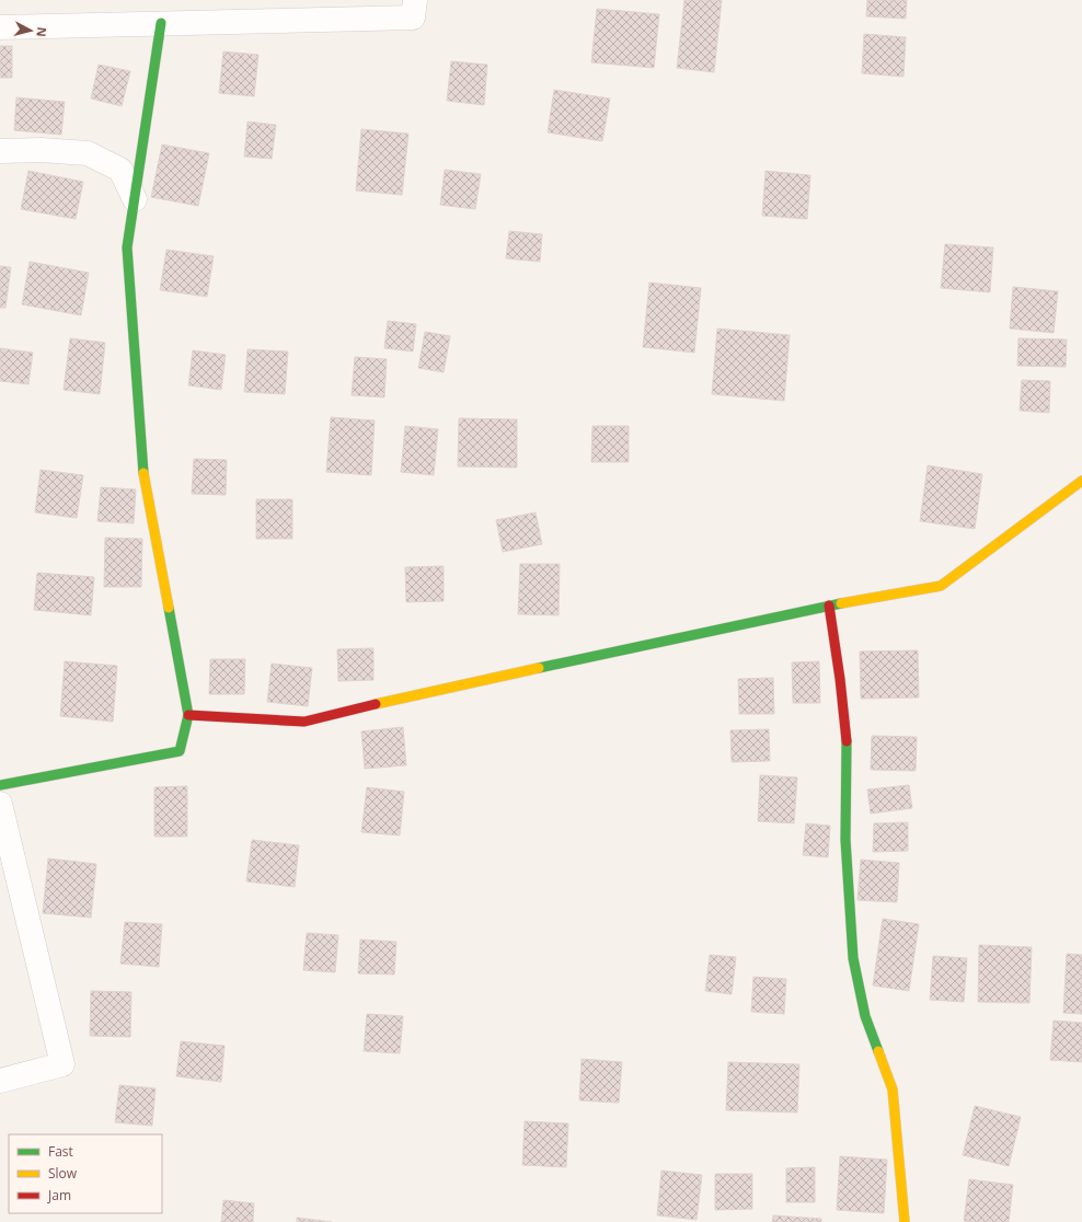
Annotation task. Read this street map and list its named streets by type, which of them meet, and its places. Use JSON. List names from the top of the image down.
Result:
{
  "legend": ["Fast", "Slow", "Jam"],
  "north": "right"
}
